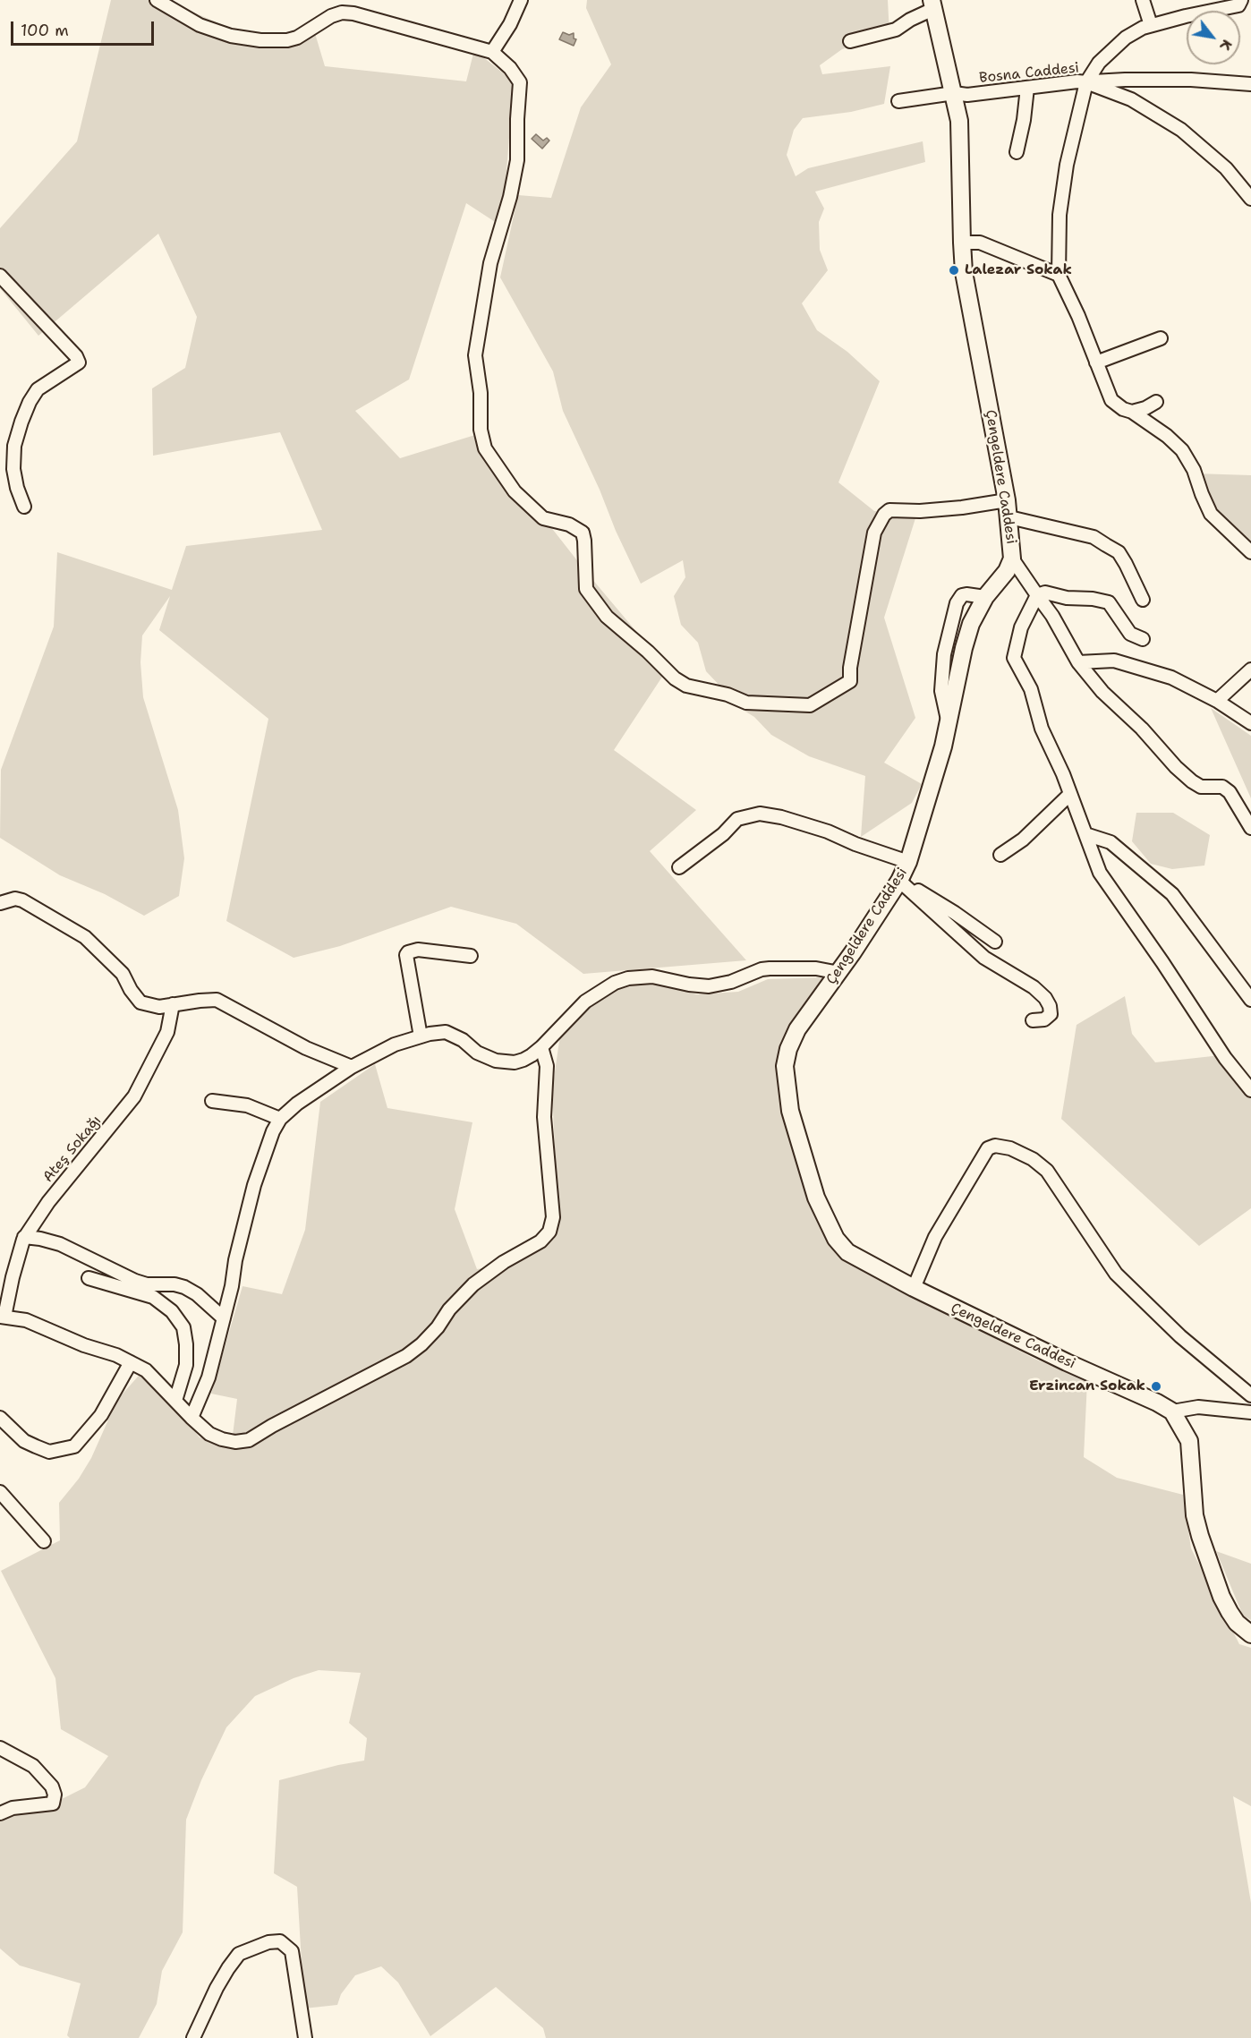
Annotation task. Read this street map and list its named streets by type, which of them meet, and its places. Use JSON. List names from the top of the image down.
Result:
{
  "streets": {
    "main road": ["Çengeldere Caddesi"],
    "street": ["Bosna Caddesi", "Ateş Sokağı"]
  },
  "crossings": [
    ["Bosna Caddesi", "Çengeldere Caddesi"]
  ],
  "places": ["Lalezar Sokak", "Erzincan Sokak"],
  "scale_bar": "100 m",
  "north": "bottom right"
}
